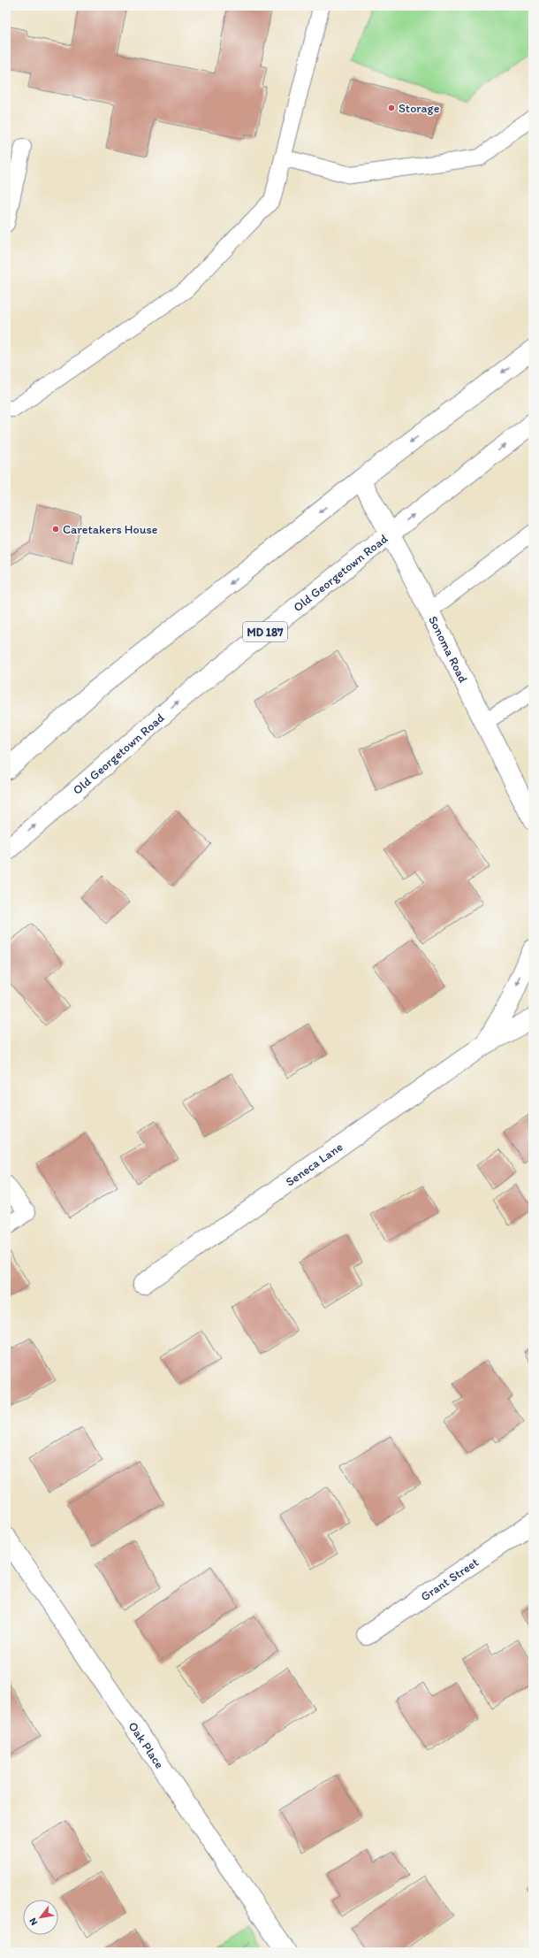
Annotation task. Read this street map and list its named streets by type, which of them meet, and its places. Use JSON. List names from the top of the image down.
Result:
{
  "streets": {
    "street": [
      "Old Georgetown Road",
      "MD 187",
      "Sonoma Road",
      "Seneca Lane",
      "Grant Street",
      "Oak Place"
    ]
  },
  "crossings": [
    ["Old Georgetown Road", "Sonoma Road"]
  ],
  "places": ["Storage", "Caretakers House"],
  "north": "bottom left"
}
